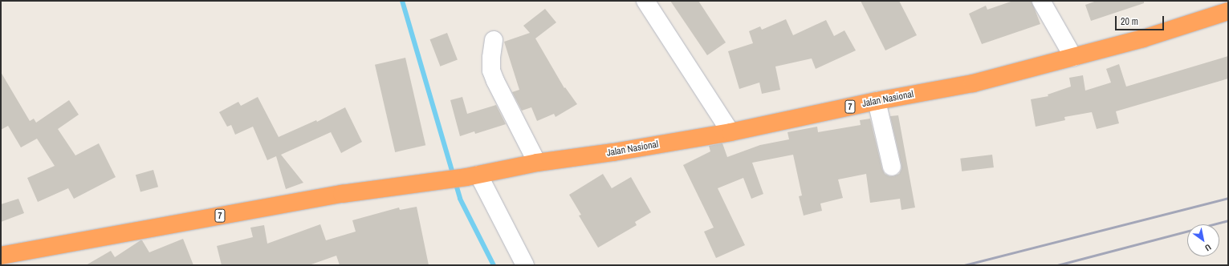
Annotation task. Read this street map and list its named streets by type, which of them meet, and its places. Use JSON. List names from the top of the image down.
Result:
{
  "streets": {
    "highway": ["Jalan Nasional", "7"]
  },
  "crossings": [
    ["Jalan Nasional", "7"]
  ],
  "scale_bar": "20 m",
  "north": "bottom right"
}
